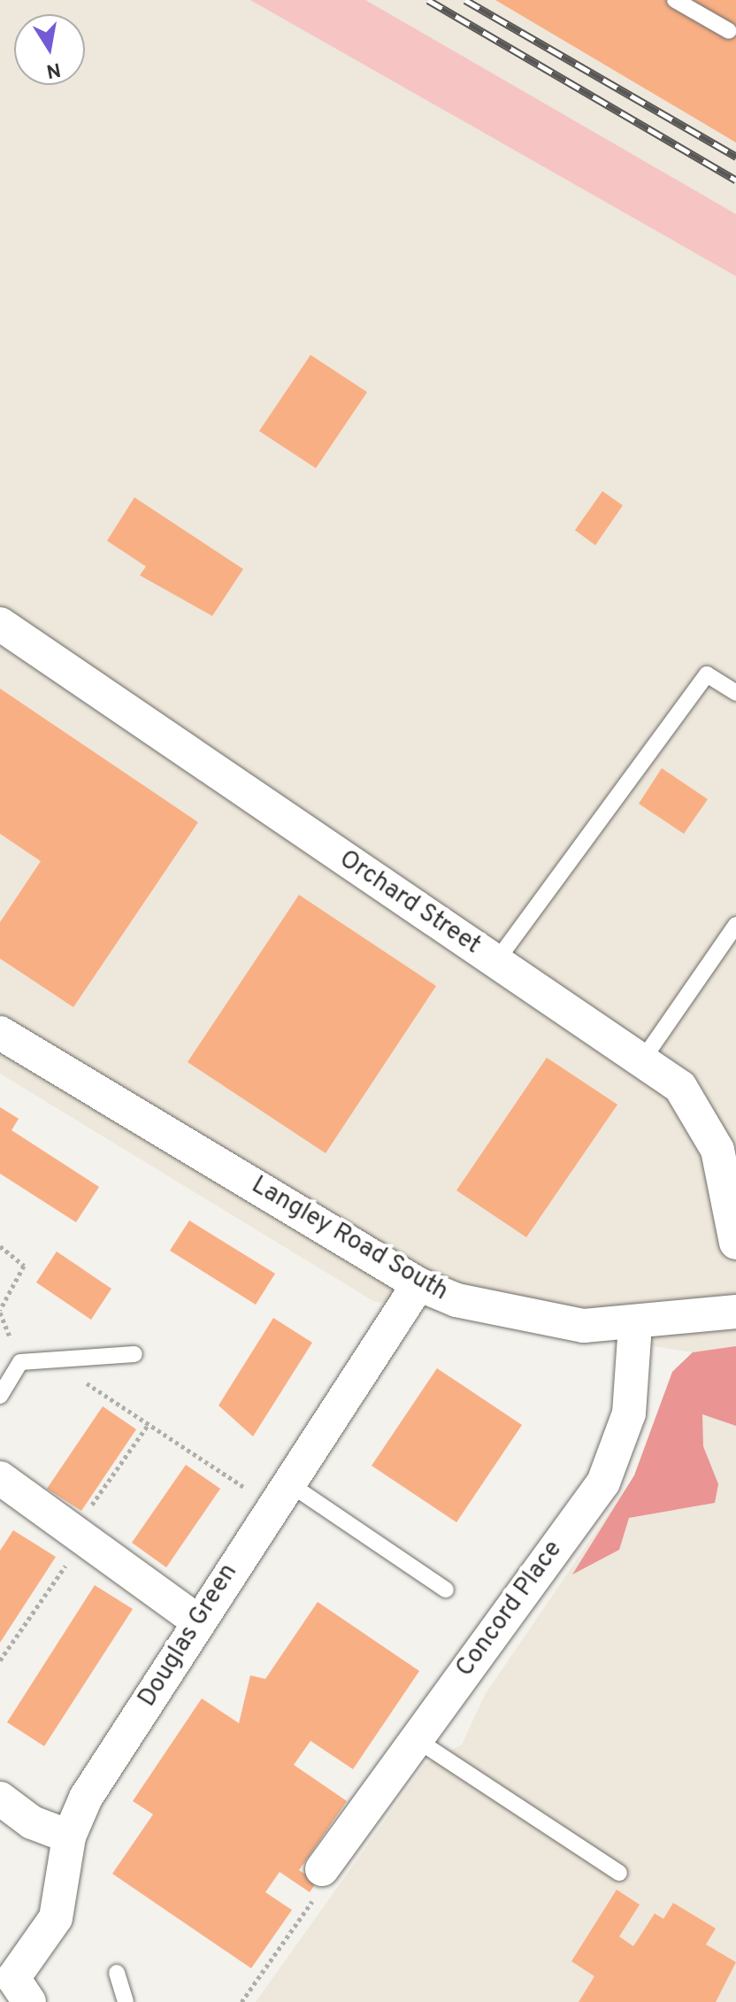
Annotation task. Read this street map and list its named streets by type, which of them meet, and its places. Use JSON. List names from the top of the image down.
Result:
{
  "streets": {
    "street": [
      "Orchard Street",
      "Langley Road South",
      "Concord Place",
      "Douglas Green"
    ]
  },
  "crossings": [
    ["Langley Road South", "Concord Place"],
    ["Langley Road South", "Douglas Green"]
  ],
  "north": "bottom"
}
